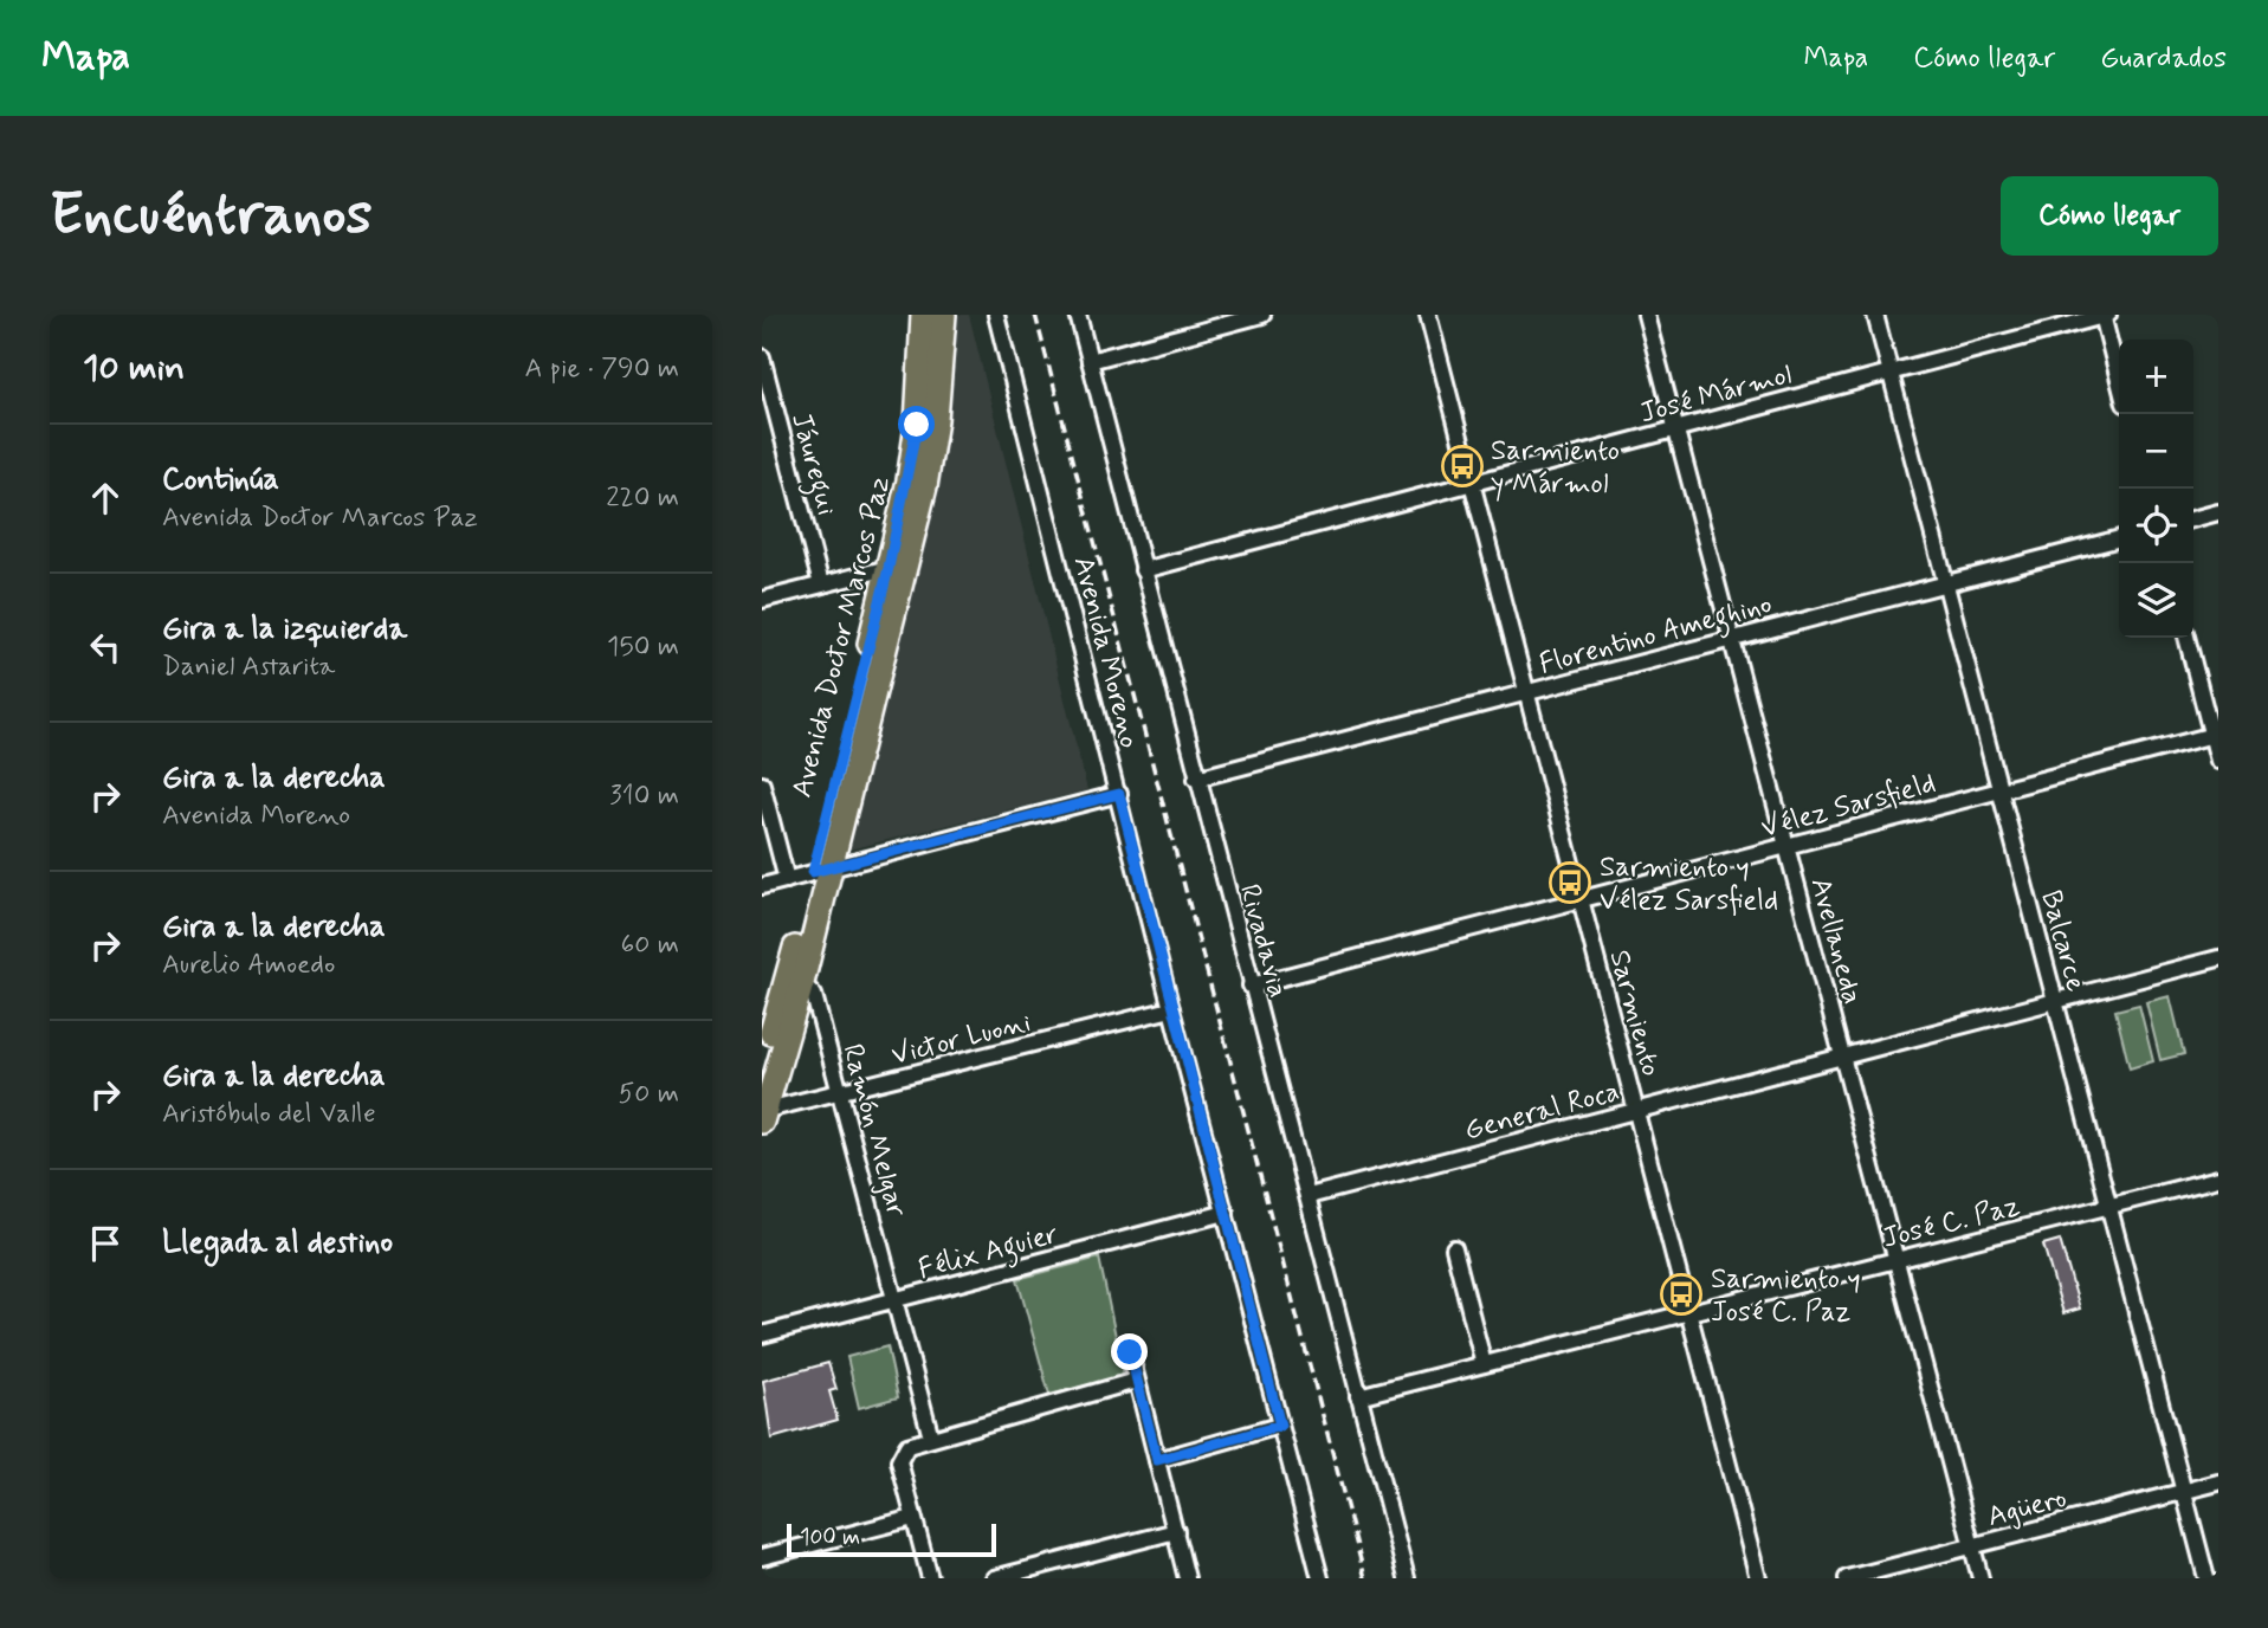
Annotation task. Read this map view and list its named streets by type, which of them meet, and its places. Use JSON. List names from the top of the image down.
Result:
{
  "streets": {
    "main road": ["Avenida Doctor Marcos Paz"],
    "street": [
      "José Mármol",
      "Jáuregui",
      "Florentino Ameghino",
      "Avenida Moreno",
      "Vélez Sarsfield",
      "Rivadavia",
      "Avellaneda",
      "Balcarce",
      "Sarmiento",
      "Victor Luoni",
      "General Roca",
      "Ramón Melgar",
      "José C. Paz",
      "Félix Aguier",
      "Agüero"
    ]
  },
  "crossings": [
    ["José Mármol", "Rivadavia"],
    ["José Mármol", "Avellaneda"],
    ["José Mármol", "Balcarce"],
    ["José Mármol", "Sarmiento"],
    ["Florentino Ameghino", "Rivadavia"],
    ["Florentino Ameghino", "Avellaneda"],
    ["Florentino Ameghino", "Balcarce"],
    ["Florentino Ameghino", "Sarmiento"],
    ["Avenida Doctor Marcos Paz", "Victor Luoni"],
    ["Avenida Doctor Marcos Paz", "Ramón Melgar"],
    ["Avenida Moreno", "Victor Luoni"],
    ["Avenida Moreno", "Félix Aguier"],
    ["Vélez Sarsfield", "Rivadavia"],
    ["Vélez Sarsfield", "Avellaneda"],
    ["Vélez Sarsfield", "Balcarce"],
    ["Vélez Sarsfield", "Sarmiento"],
    ["Rivadavia", "General Roca"],
    ["Rivadavia", "José C. Paz"],
    ["Avellaneda", "General Roca"],
    ["Avellaneda", "José C. Paz"],
    ["Avellaneda", "Agüero"],
    ["Balcarce", "General Roca"],
    ["Balcarce", "José C. Paz"],
    ["Balcarce", "Agüero"],
    ["Sarmiento", "General Roca"],
    ["Sarmiento", "José C. Paz"],
    ["Victor Luoni", "Ramón Melgar"],
    ["Ramón Melgar", "Félix Aguier"]
  ],
  "places": {
    "bus stop": ["Sarmiento y Mármol", "Sarmiento y Vélez Sarsfield", "Sarmiento y José C. Paz"]
  },
  "scale_bar": "100 m",
  "page": {
    "header": "Mapa",
    "nav": ["Mapa", "Cómo llegar", "Guardados"],
    "buttons": "Cómo llegar",
    "title": "Encuéntranos",
    "heading": ["10 min", "A pie · 790 m"],
    "map_buttons": ["+", "−"],
    "list": [
      ["Continúa", "Avenida Doctor Marcos Paz", "220 m"],
      ["Gira a la izquierda", "Daniel Astarita", "150 m"],
      ["Gira a la derecha", "Avenida Moreno", "310 m"],
      ["Gira a la derecha", "Aurelio Amoedo", "60 m"],
      ["Gira a la derecha", "Aristóbulo del Valle", "50 m"],
      "Llegada al destino"
    ],
    "scale": "100 m"
  }
}
